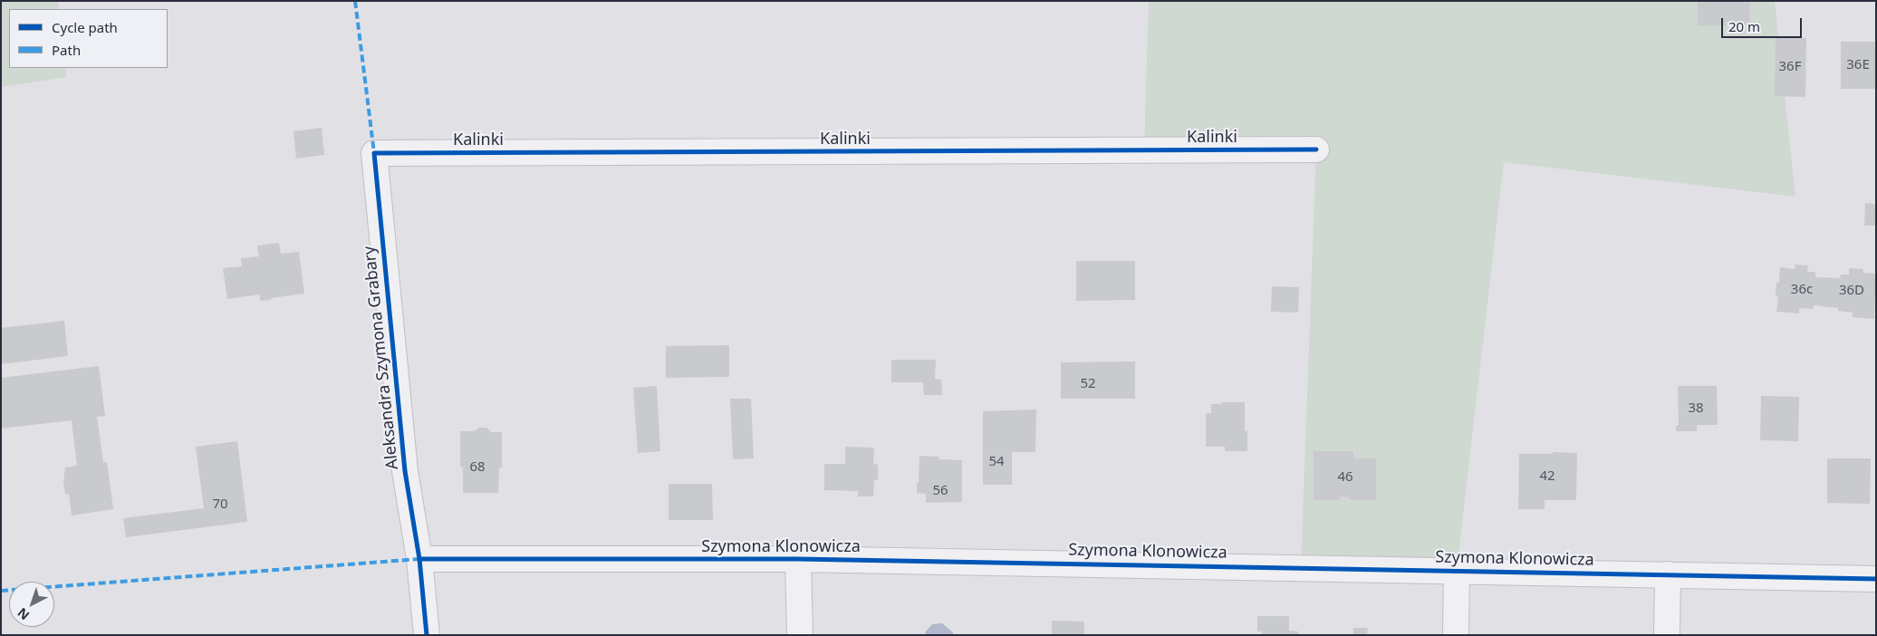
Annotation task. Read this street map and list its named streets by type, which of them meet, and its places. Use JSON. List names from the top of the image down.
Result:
{
  "streets": {
    "street": ["Kalinki", "Aleksandra Szymona Grabary", "Szymona Klonowicza"]
  },
  "crossings": [
    ["Kalinki", "Aleksandra Szymona Grabary"],
    ["Aleksandra Szymona Grabary", "Szymona Klonowicza"]
  ],
  "house_numbers": [
    "36E",
    "36F",
    "36c",
    "36D",
    "52",
    "38",
    "54",
    "68",
    "42",
    "46",
    "56",
    "70"
  ],
  "legend": ["Cycle path", "Path"],
  "scale_bar": "20 m",
  "north": "bottom left"
}
